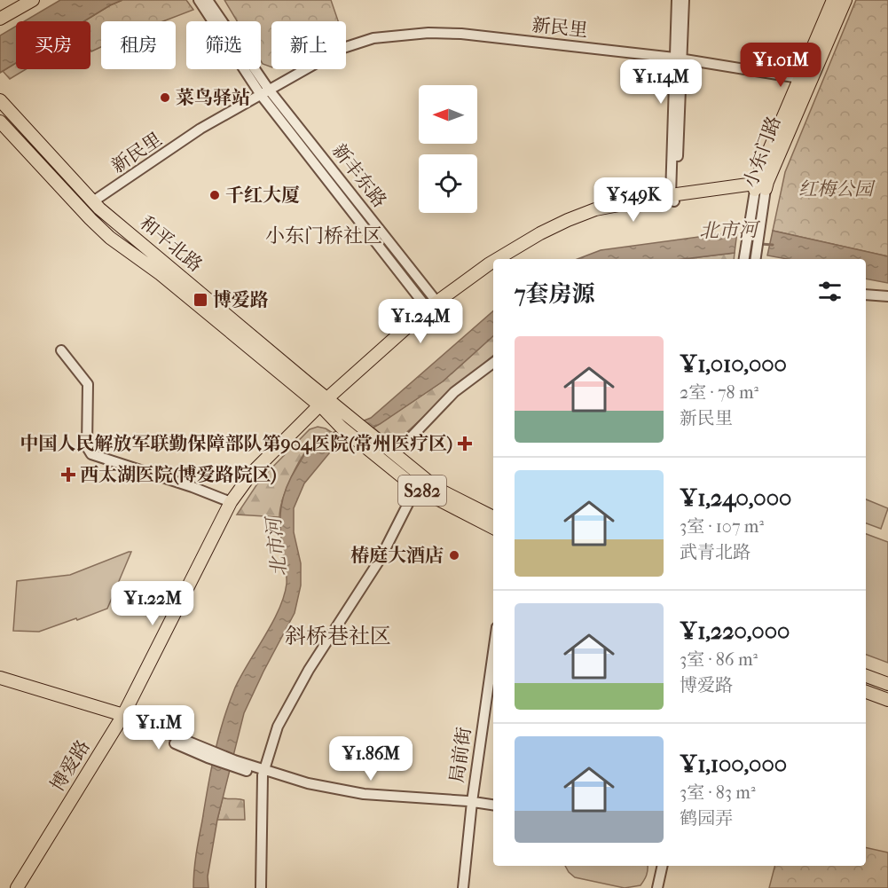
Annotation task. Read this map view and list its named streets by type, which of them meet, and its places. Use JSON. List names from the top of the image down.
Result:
{
  "streets": {
    "main road": [
      "小东门路",
      "和平北路",
      "S282",
      "博爱路"
    ],
    "street": ["新民里", "新丰东路", "局前街"]
  },
  "crossings": [
    ["新民里", "小东门路"],
    ["新民里", "新丰东路"],
    ["新民里", "和平北路"],
    ["新丰东路", "博爱路"],
    ["和平北路", "S282"],
    ["和平北路", "博爱路"]
  ],
  "districts": ["小东门桥社区", "斜桥巷社区"],
  "water": ["北市河"],
  "parks": ["红梅公园"],
  "places": {
    "other": ["菜鸟驿站", "千红大厦", "椿庭大酒店"],
    "transit": ["博爱路"],
    "health": ["中国人民解放军联勤保障部队第904医院(常州医疗区)", "西太湖医院(博爱路院区)"]
  },
  "north": "left",
  "page": {
    "chip": [
      "买房",
      "租房",
      "筛选",
      "新上"
    ],
    "price": [
      "¥1.01M",
      "¥1.14M",
      "¥549K",
      "¥1.24M",
      "¥1.22M",
      "¥1.1M",
      "¥1.86M"
    ],
    "heading": "7套房源",
    "list": [
      {
        "name": "¥1,010,000",
        "note": "2室 · 78 m² · 新民里"
      },
      {
        "name": "¥1,240,000",
        "note": "3室 · 107 m² · 武青北路"
      },
      {
        "name": "¥1,220,000",
        "note": "3室 · 86 m² · 博爱路"
      },
      {
        "name": "¥1,100,000",
        "note": "3室 · 83 m² · 鹤园弄"
      }
    ]
  }
}
